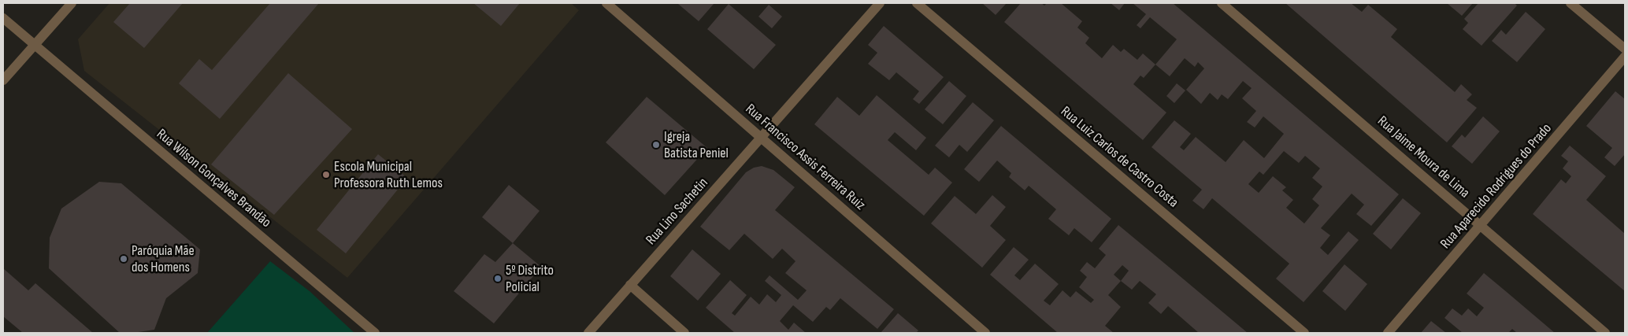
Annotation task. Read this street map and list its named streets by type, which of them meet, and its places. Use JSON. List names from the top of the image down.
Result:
{
  "streets": {
    "street": [
      "Rua Francisco Assis Ferreira Ruiz",
      "Rua Luiz Carlos de Castro Costa",
      "Rua Jaime Moura de Lima",
      "Rua Wilson Gonçalves Brandão",
      "Rua Aparecido Rodrigues do Prado",
      "Rua Lino Sachetin"
    ]
  },
  "crossings": [
    ["Rua Francisco Assis Ferreira Ruiz", "Rua Lino Sachetin"],
    ["Rua Jaime Moura de Lima", "Rua Aparecido Rodrigues do Prado"]
  ],
  "places": [
    "Igreja Batista Peniel",
    "Escola Municipal Professora Ruth Lemos",
    "Paróquia Mãe dos Homens",
    "5º Distrito Policial"
  ]
}
